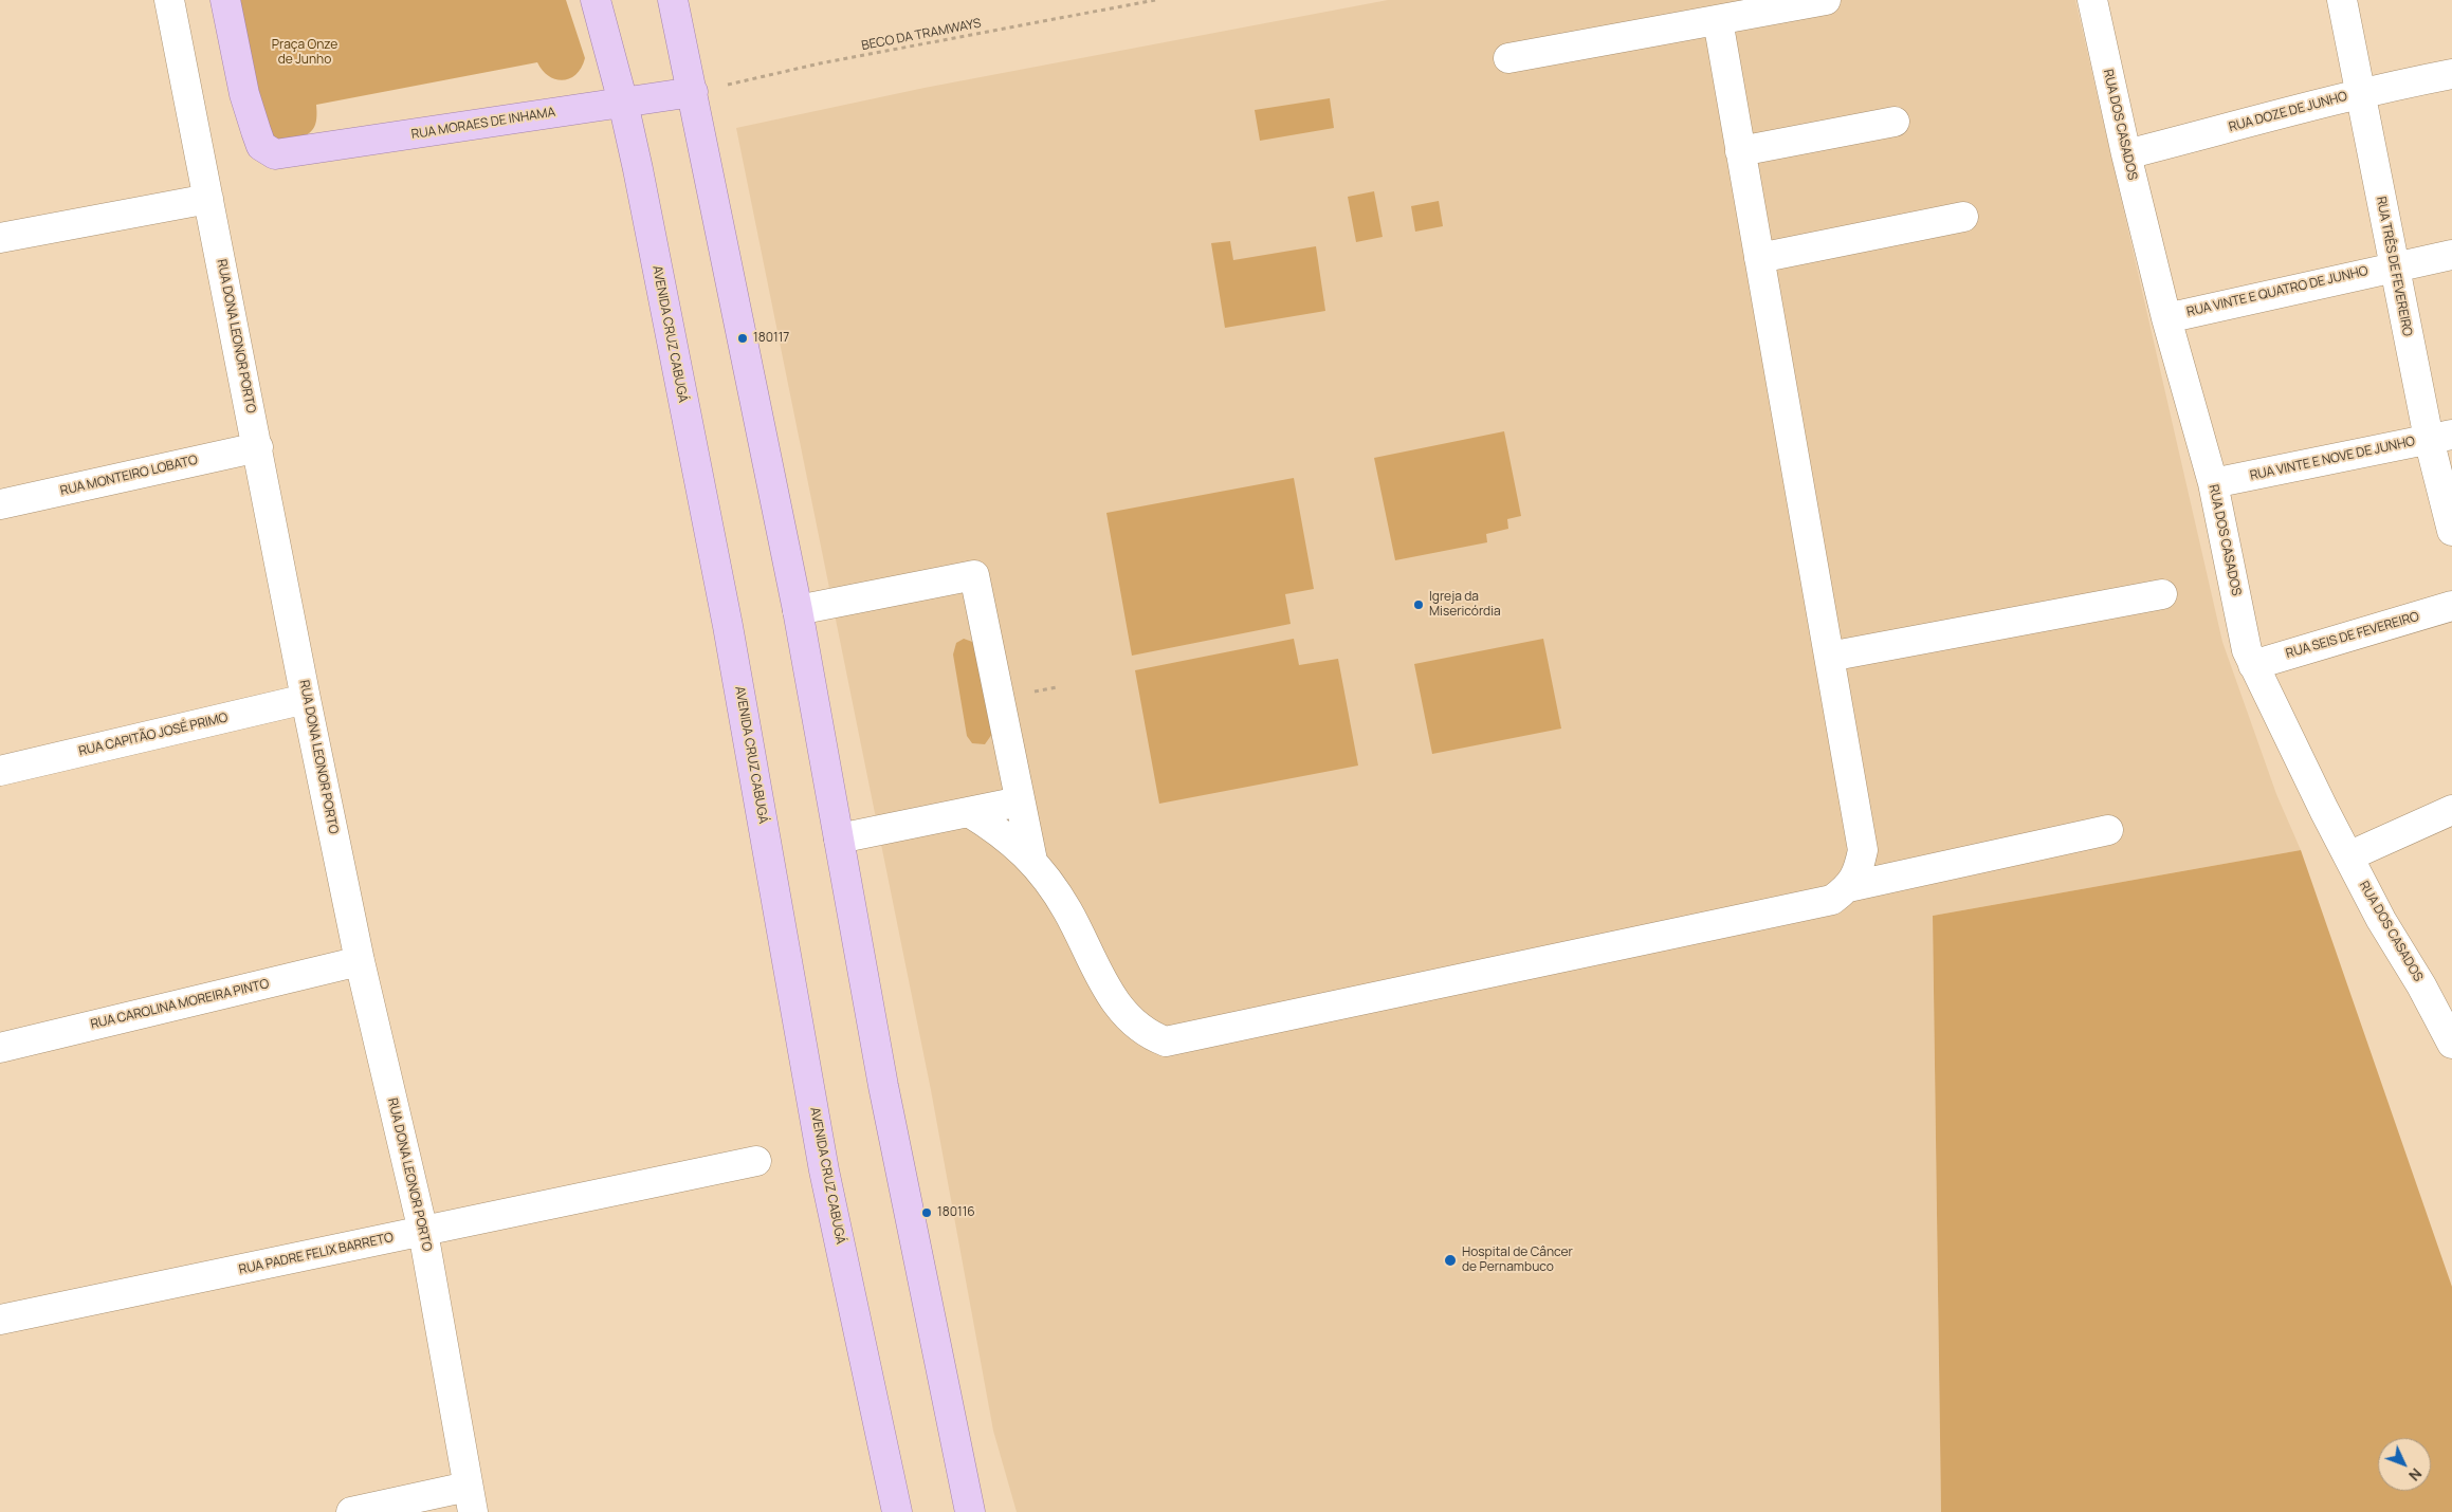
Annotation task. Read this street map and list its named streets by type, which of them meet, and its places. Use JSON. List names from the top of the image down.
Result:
{
  "streets": {
    "main road": ["RUA MORAES DE INHAMA", "AVENIDA CRUZ CABUGÁ"],
    "street": [
      "RUA DOZE DE JUNHO",
      "RUA DOS CASADOS",
      "RUA TRÊS DE FEVEREIRO",
      "RUA VINTE E QUATRO DE JUNHO",
      "RUA DONA LEONOR PORTO",
      "RUA VINTE E NOVE DE JUNHO",
      "RUA MONTEIRO LOBATO",
      "RUA SEIS DE FEVEREIRO",
      "RUA CAPITÃO JOSÉ PRIMO",
      "RUA CAROLINA MOREIRA PINTO",
      "RUA PADRE FELIX BARRETO"
    ],
    "path": ["BECO DA TRAMWAYS"]
  },
  "crossings": [
    ["BECO DA TRAMWAYS", "RUA MORAES DE INHAMA"],
    ["RUA DOZE DE JUNHO", "RUA DOS CASADOS"],
    ["RUA DOZE DE JUNHO", "RUA TRÊS DE FEVEREIRO"],
    ["RUA MORAES DE INHAMA", "AVENIDA CRUZ CABUGÁ"],
    ["RUA DOS CASADOS", "RUA VINTE E QUATRO DE JUNHO"],
    ["RUA DOS CASADOS", "RUA VINTE E NOVE DE JUNHO"],
    ["RUA DOS CASADOS", "RUA SEIS DE FEVEREIRO"],
    ["RUA TRÊS DE FEVEREIRO", "RUA VINTE E QUATRO DE JUNHO"],
    ["RUA TRÊS DE FEVEREIRO", "RUA VINTE E NOVE DE JUNHO"],
    ["RUA DONA LEONOR PORTO", "RUA MONTEIRO LOBATO"],
    ["RUA DONA LEONOR PORTO", "RUA CAPITÃO JOSÉ PRIMO"],
    ["RUA DONA LEONOR PORTO", "RUA CAROLINA MOREIRA PINTO"],
    ["RUA DONA LEONOR PORTO", "RUA PADRE FELIX BARRETO"]
  ],
  "parks": ["Praça Onze de Junho"],
  "places": [
    "180117",
    "Igreja da Misericórdia",
    "180116",
    "Hospital de Câncer de Pernambuco"
  ],
  "north": "bottom right"
}
